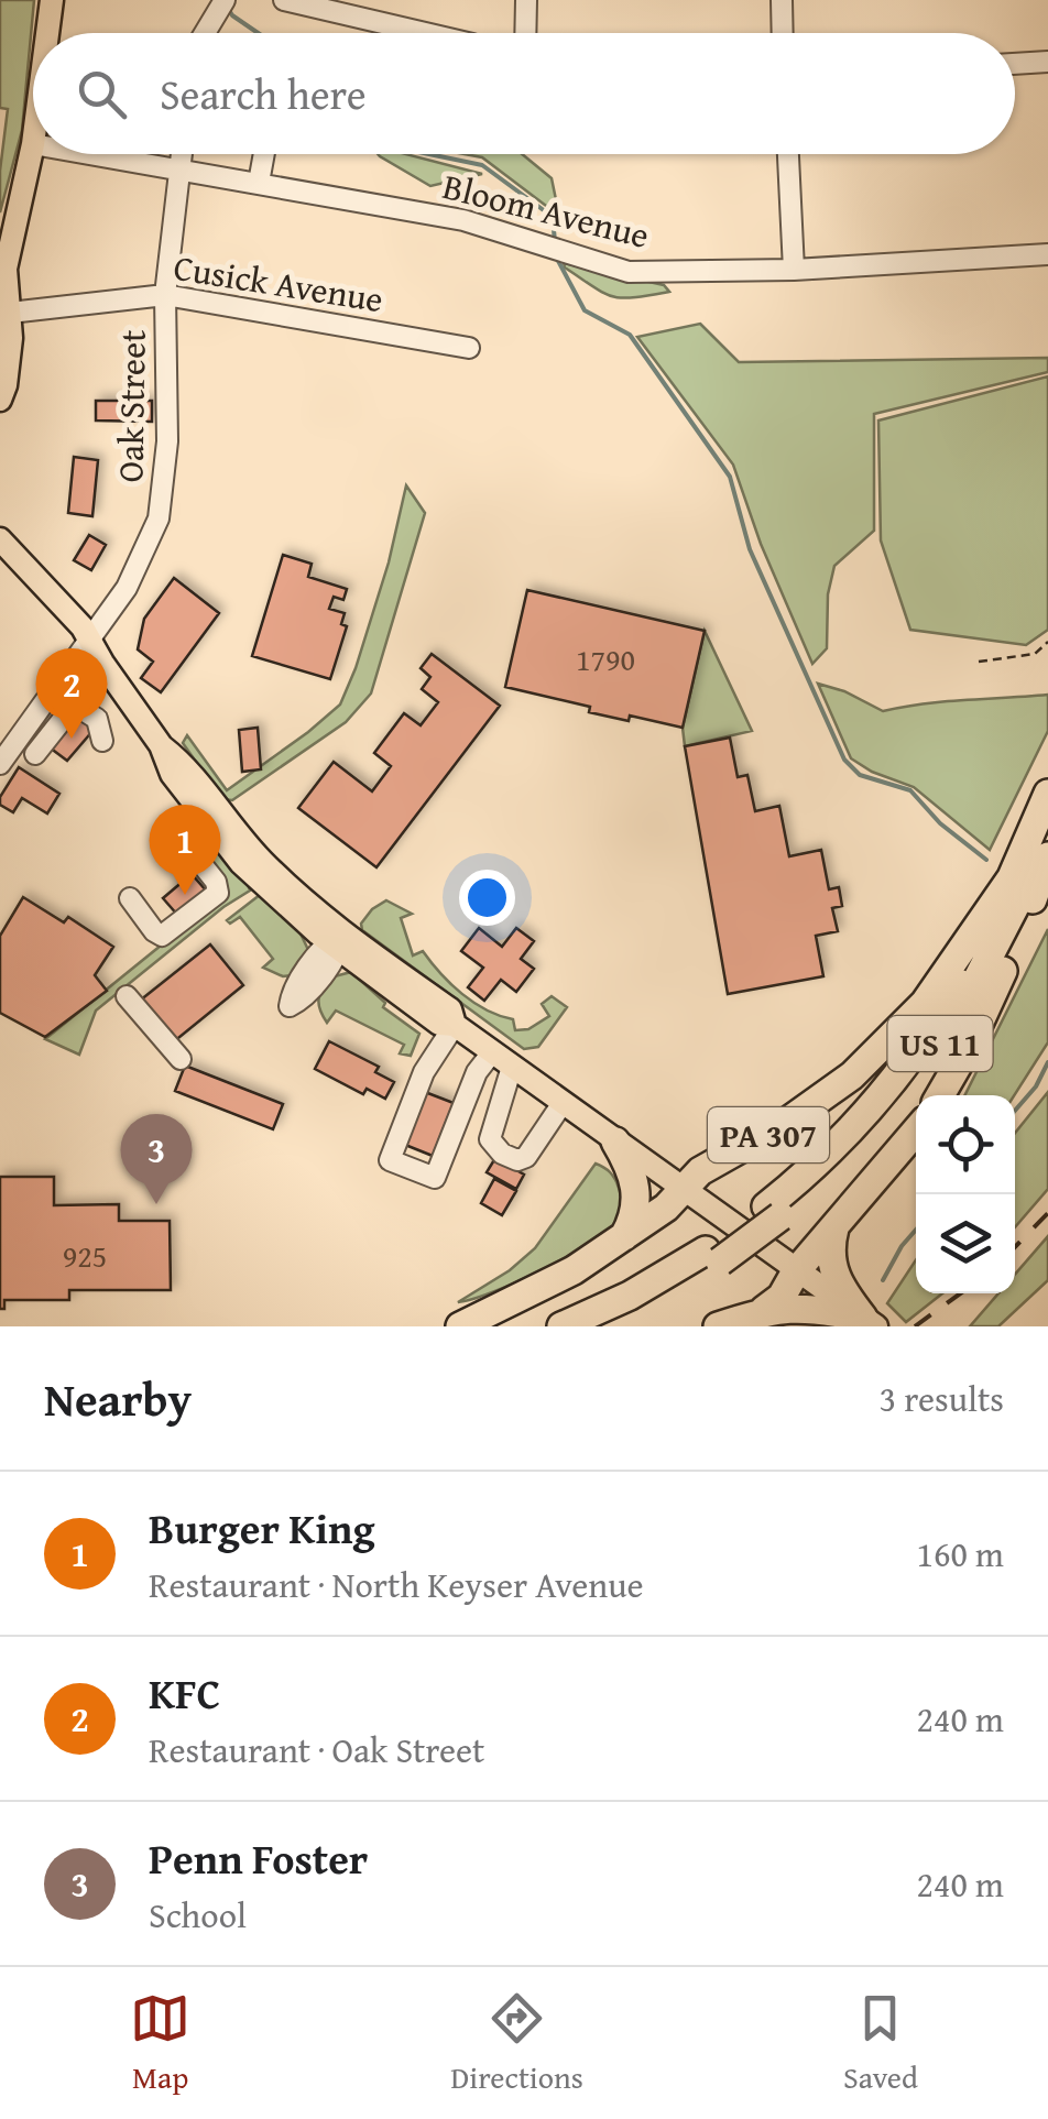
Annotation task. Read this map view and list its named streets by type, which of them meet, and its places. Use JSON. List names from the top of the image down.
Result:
{
  "streets": {
    "highway": ["US 11", "PA 307"],
    "street": ["Bloom Avenue", "Cusick Avenue", "Oak Street"]
  },
  "crossings": [
    ["Bloom Avenue", "Oak Street"],
    ["Cusick Avenue", "Oak Street"],
    ["US 11", "PA 307"]
  ],
  "house_numbers": ["1790", "925"],
  "page": {
    "search": "Search here",
    "pins": ["2", "1", "3"],
    "heading": ["Nearby", "3 results"],
    "list": [
      {
        "mark": "1",
        "name": "Burger King",
        "note": "Restaurant · North Keyser Avenue",
        "value": "160 m"
      },
      {
        "mark": "2",
        "name": "KFC",
        "note": "Restaurant · Oak Street",
        "value": "240 m"
      },
      {
        "mark": "3",
        "name": "Penn Foster",
        "note": "School",
        "value": "240 m"
      }
    ],
    "nav": ["Map", "Directions", "Saved"]
  }
}
